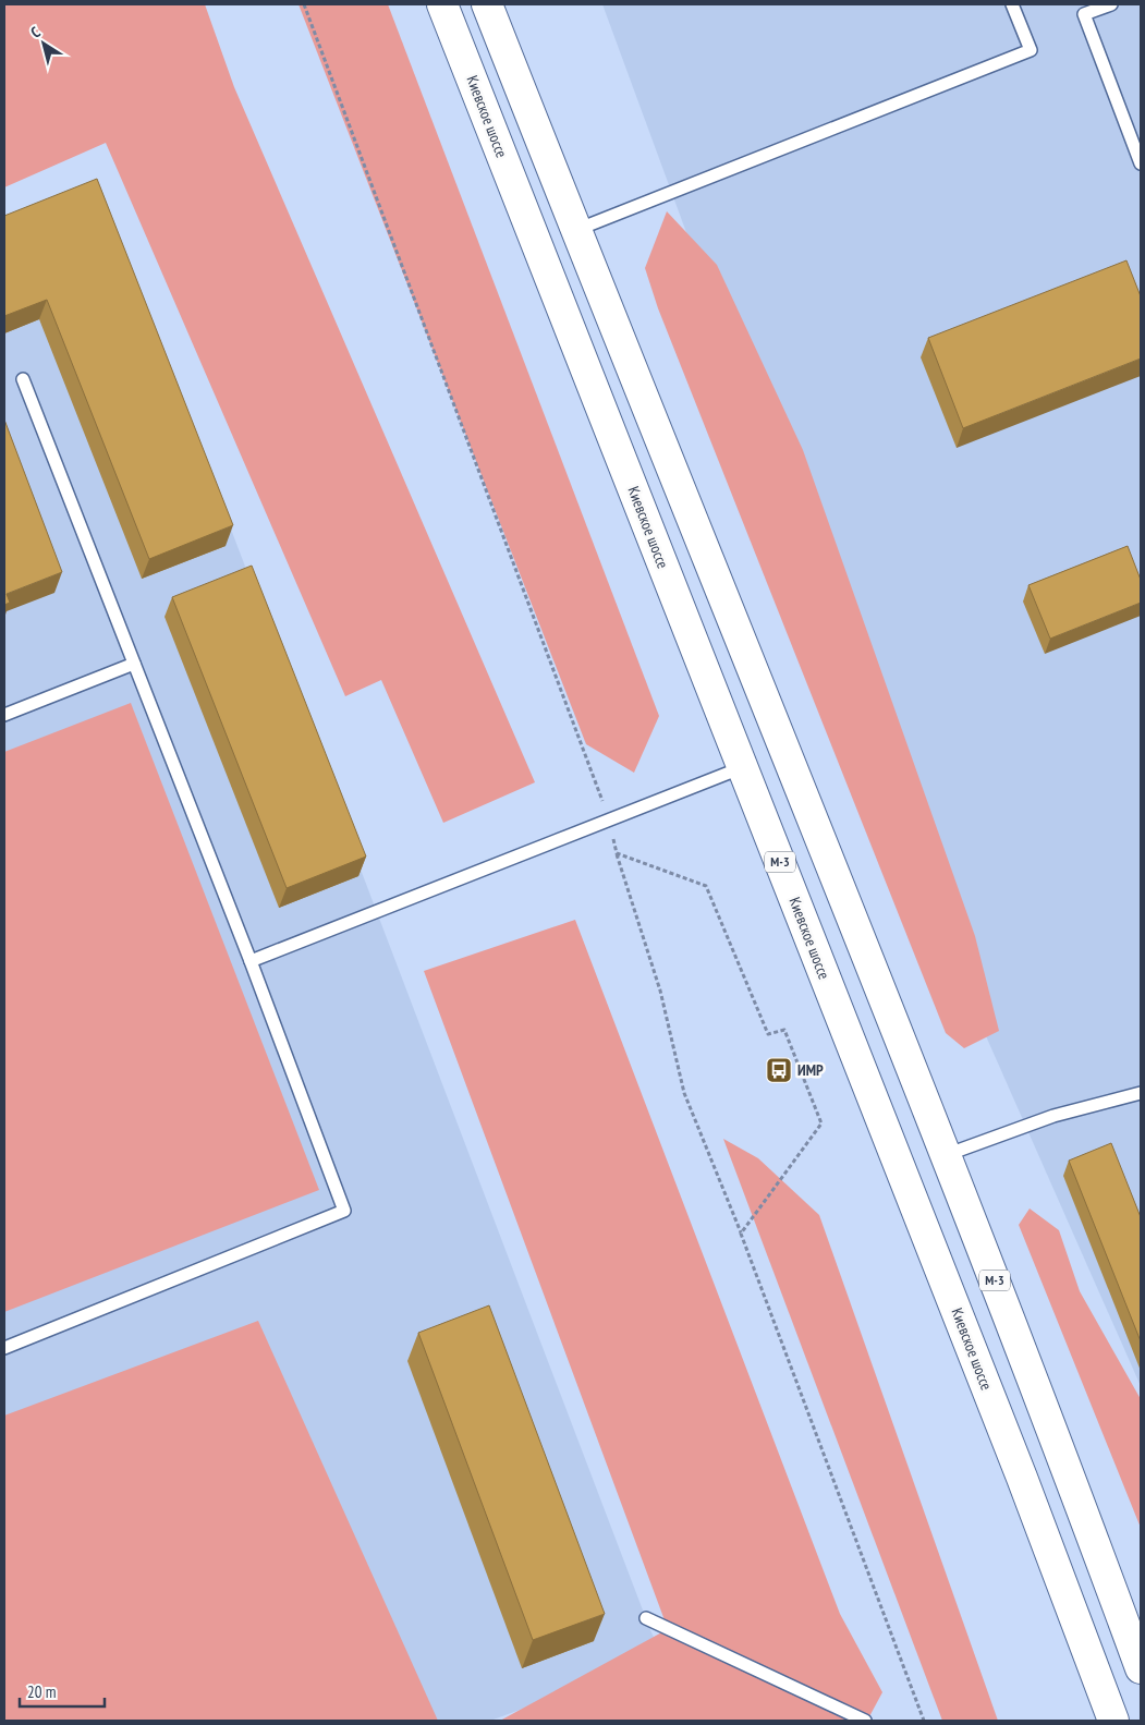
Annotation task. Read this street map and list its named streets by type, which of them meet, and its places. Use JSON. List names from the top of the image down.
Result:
{
  "streets": {
    "highway": ["Киевское шоссе", "М-3"]
  },
  "places": {
    "bus stop": ["ИМР"]
  },
  "scale_bar": "20 m",
  "north": "top left"
}
